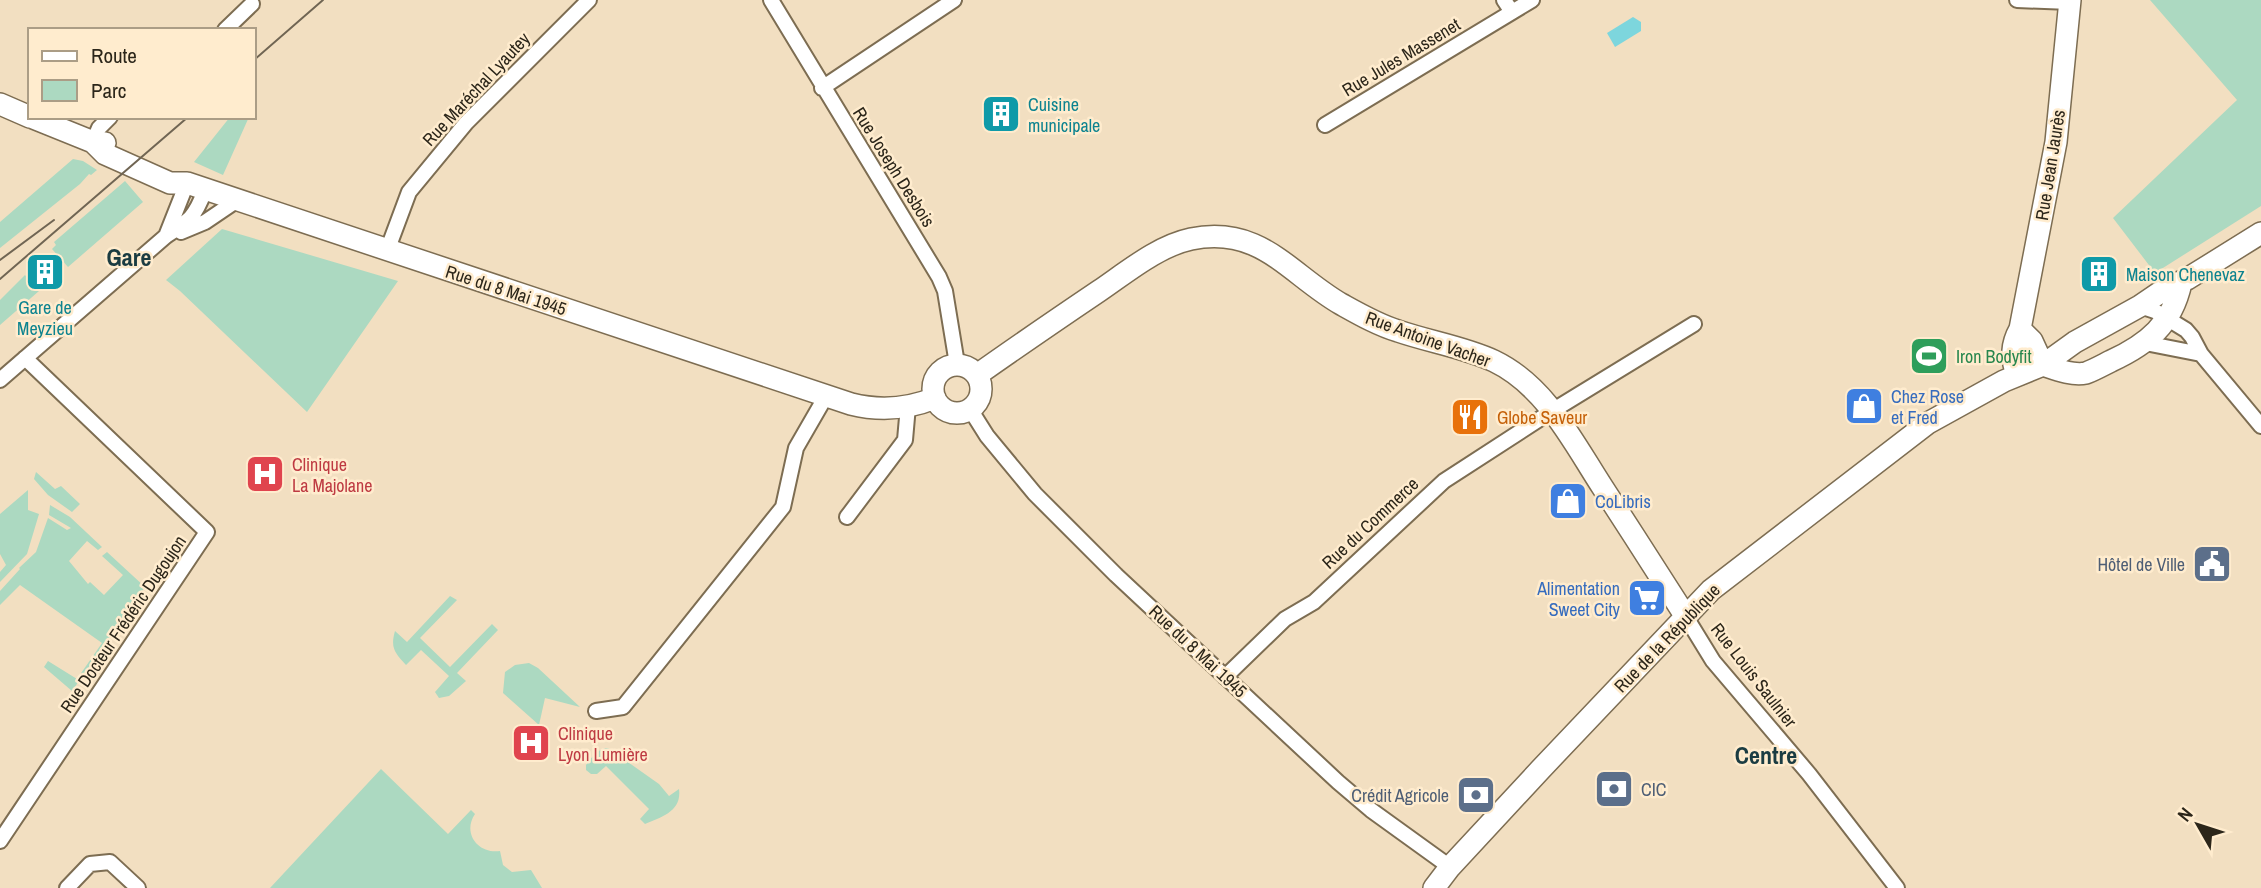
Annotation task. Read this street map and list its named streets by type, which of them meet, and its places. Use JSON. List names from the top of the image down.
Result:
{
  "streets": {
    "street": [
      "Rue Jules Massenet",
      "Rue Maréchal Lyautey",
      "Rue Jean Jaurès",
      "Rue Joseph Desbois",
      "Rue du 8 Mai 1945",
      "Rue Antoine Vacher",
      "Rue du Commerce",
      "Rue Docteur Frédéric Dugoujon",
      "Rue de la République",
      "Rue Louis Saulnier"
    ]
  },
  "crossings": [
    ["Rue Maréchal Lyautey", "Rue du 8 Mai 1945"],
    ["Rue Jean Jaurès", "Rue de la République"],
    ["Rue Joseph Desbois", "Rue du 8 Mai 1945"],
    ["Rue Joseph Desbois", "Rue Antoine Vacher"],
    ["Rue du 8 Mai 1945", "Rue Antoine Vacher"],
    ["Rue du 8 Mai 1945", "Rue du Commerce"],
    ["Rue du 8 Mai 1945", "Rue de la République"],
    ["Rue Antoine Vacher", "Rue du Commerce"],
    ["Rue Antoine Vacher", "Rue de la République"],
    ["Rue Antoine Vacher", "Rue Louis Saulnier"],
    ["Rue de la République", "Rue Louis Saulnier"]
  ],
  "districts": ["Gare", "Centre"],
  "places": {
    "building": ["Cuisine municipale", "Gare de Meyzieu", "Maison Chenevaz"],
    "sports": ["Iron Bodyfit"],
    "shop": ["Chez Rose et Fred", "CoLibris"],
    "restaurant": ["Globe Saveur"],
    "hospital": ["Clinique La Majolane", "Clinique Lyon Lumière"],
    "public building": ["Hôtel de Ville"],
    "supermarket": ["Alimentation Sweet City"],
    "bank": ["CIC", "Crédit Agricole"]
  },
  "legend": ["Route", "Parc"],
  "north": "top left"
}
